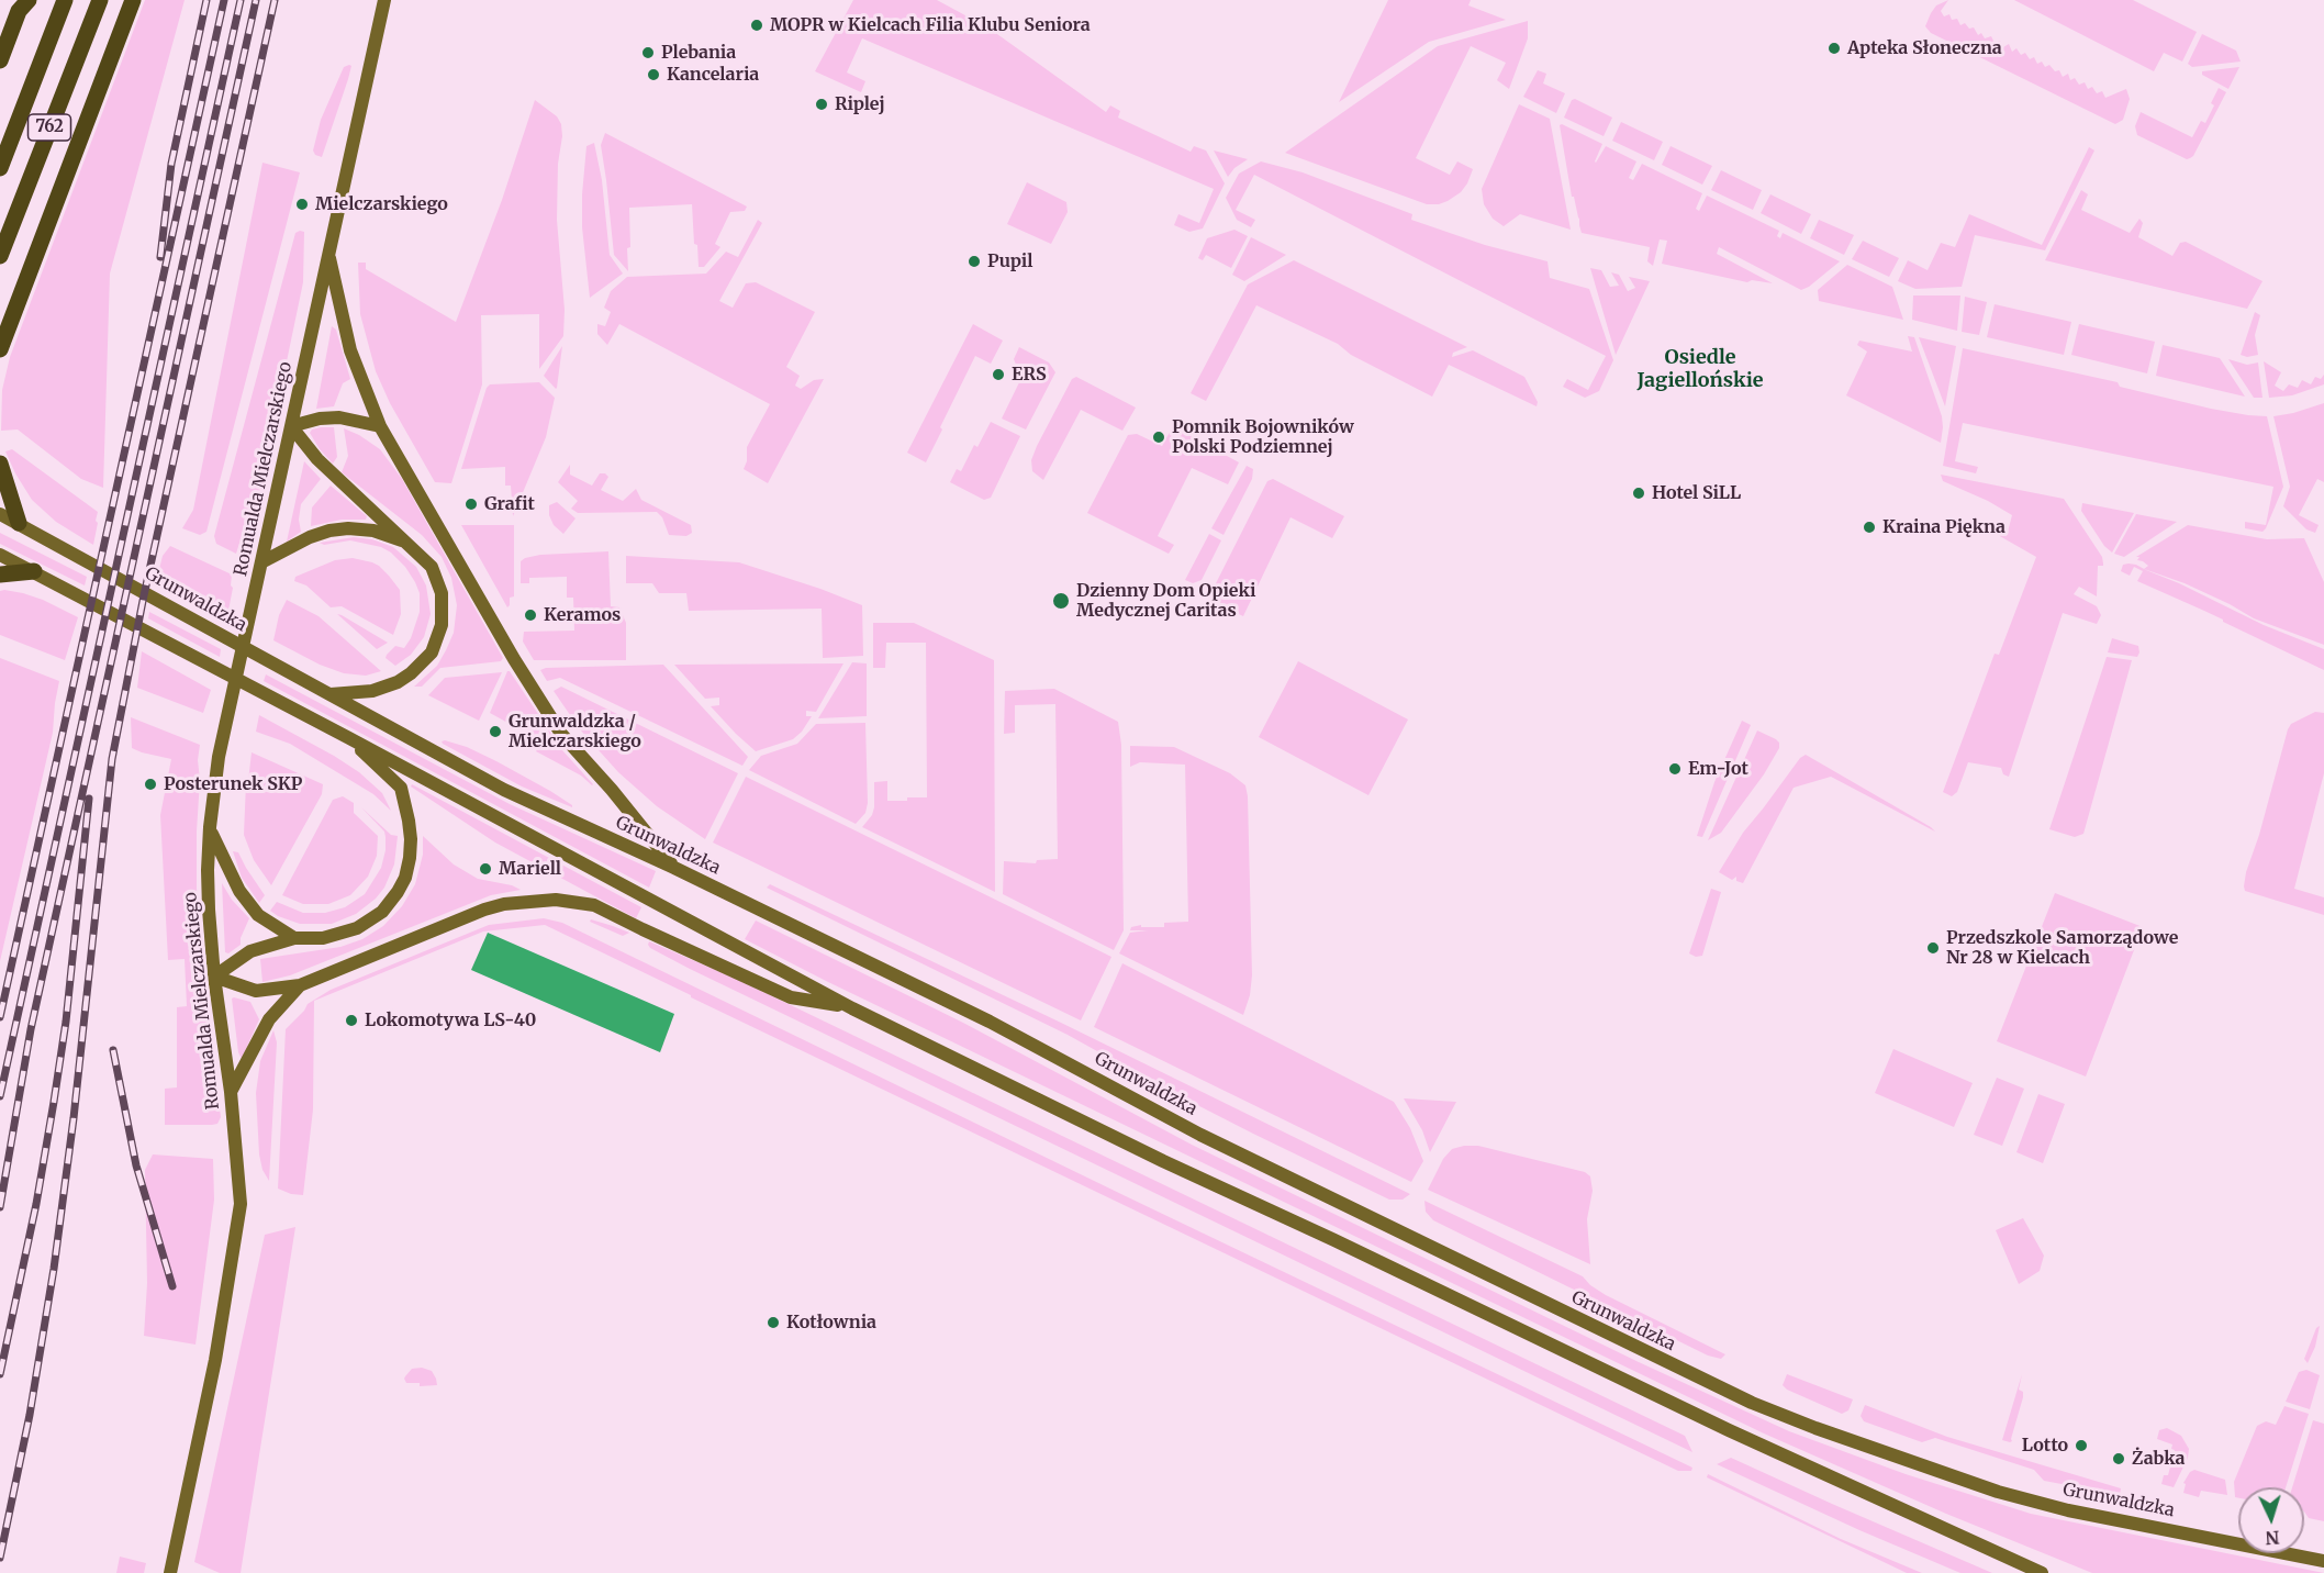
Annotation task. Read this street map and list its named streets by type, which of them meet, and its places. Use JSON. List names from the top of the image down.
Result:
{
  "streets": {
    "main road": ["762", "Romualda Mielczarskiego", "Grunwaldzka"]
  },
  "districts": ["Osiedle Jagiellońskie"],
  "places": [
    "MOPR w Kielcach Filia Klubu Seniora",
    "Apteka Słoneczna",
    "Plebania",
    "Kancelaria",
    "Riplej",
    "Mielczarskiego",
    "Pupil",
    "ERS",
    "Pomnik Bojowników Polski Podziemnej",
    "Hotel SiLL",
    "Grafit",
    "Kraina Piękna",
    "Dzienny Dom Opieki Medycznej Caritas",
    "Keramos",
    "Grunwaldzka / Mielczarskiego",
    "Em-Jot",
    "Posterunek SKP",
    "Mariell",
    "Przedszkole Samorządowe Nr 28 w Kielcach",
    "Lokomotywa LS-40",
    "Kotłownia",
    "Lotto",
    "Żabka"
  ],
  "north": "bottom"
}
